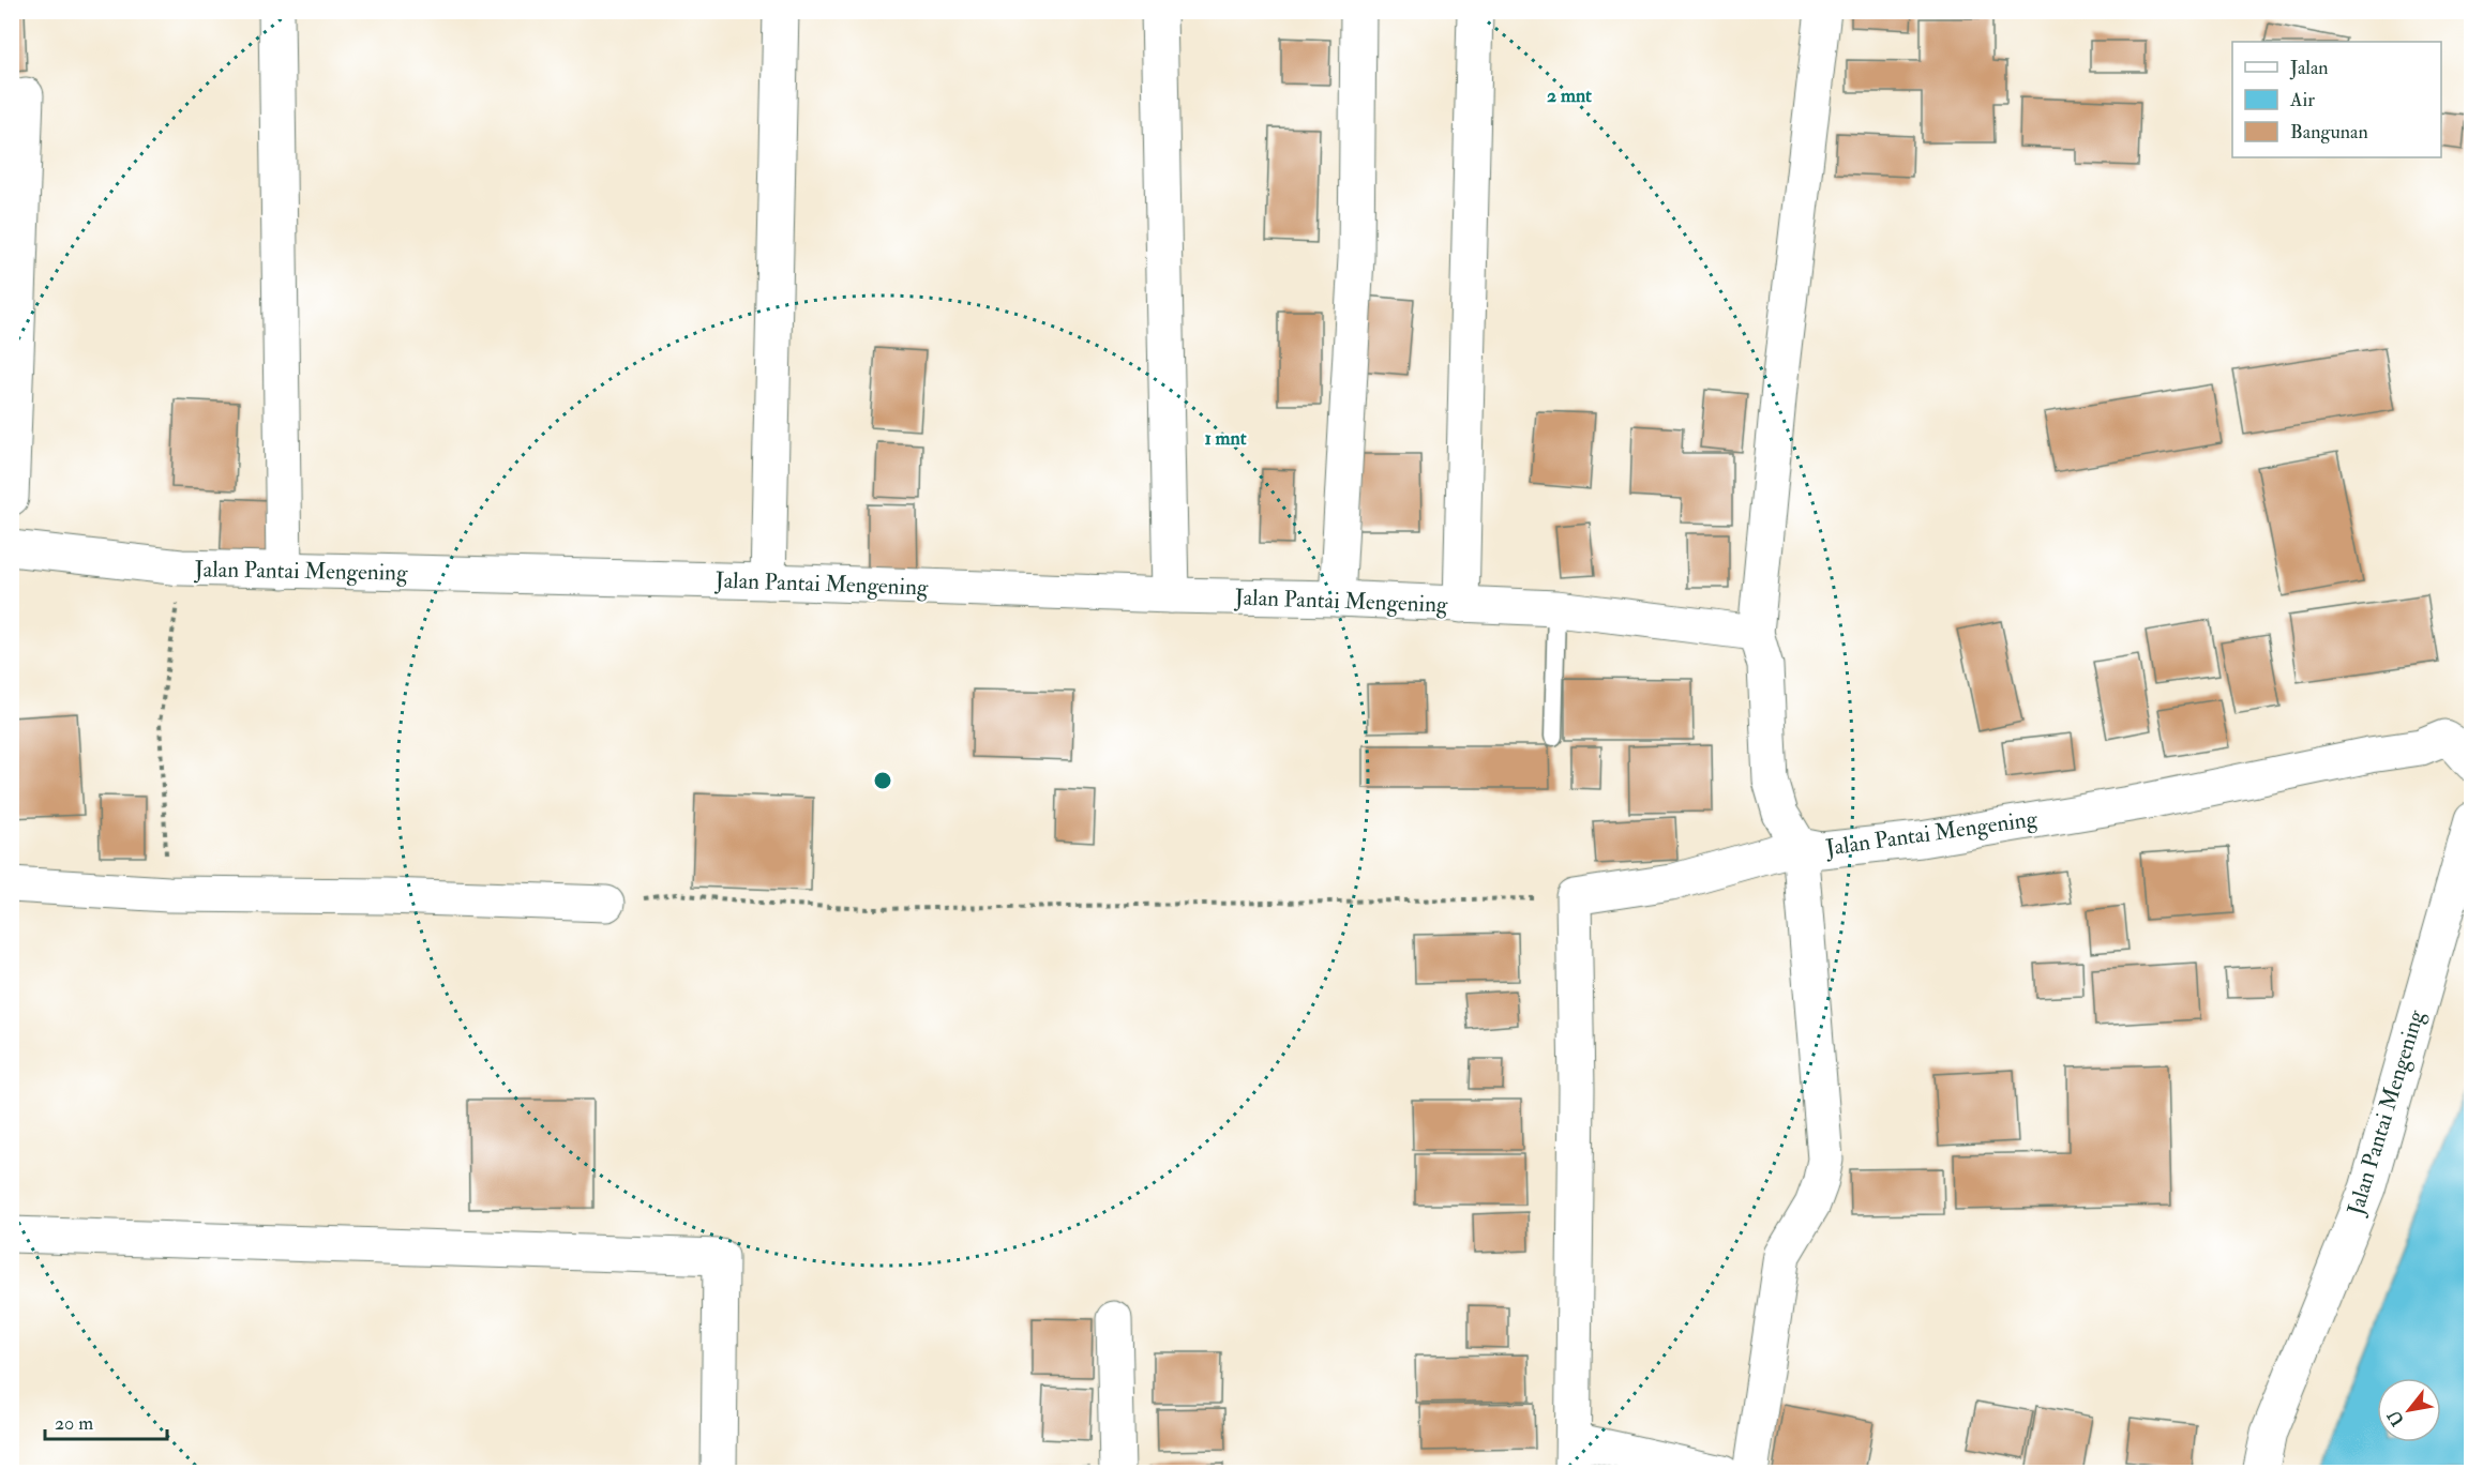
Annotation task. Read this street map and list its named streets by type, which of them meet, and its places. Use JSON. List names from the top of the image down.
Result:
{
  "streets": {
    "street": ["Jalan Pantai Mengening"]
  },
  "legend": ["Jalan", "Air", "Bangunan"],
  "scale_bar": "20 m",
  "north": "bottom left",
  "rings": ["2 mnt", "1 mnt"]
}
